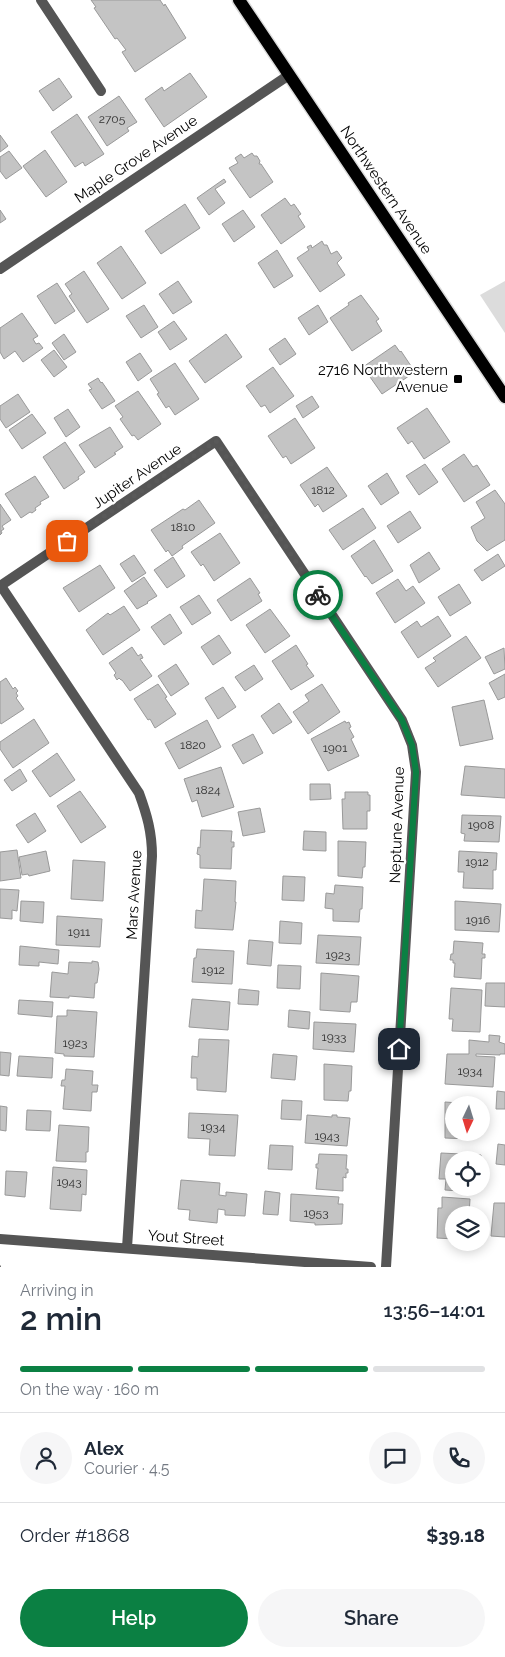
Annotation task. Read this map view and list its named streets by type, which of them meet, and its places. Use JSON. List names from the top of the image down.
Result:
{
  "streets": {
    "main road": ["Northwestern Avenue"],
    "street": [
      "Maple Grove Avenue",
      "Jupiter Avenue",
      "Neptune Avenue",
      "Mars Avenue",
      "Yout Street"
    ]
  },
  "crossings": [
    ["Maple Grove Avenue", "Northwestern Avenue"],
    ["Jupiter Avenue", "Neptune Avenue"],
    ["Jupiter Avenue", "Mars Avenue"],
    ["Mars Avenue", "Yout Street"]
  ],
  "places": {
    "transit": ["2716 Northwestern Avenue"]
  },
  "house_numbers": [
    "2705",
    "1812",
    "1810",
    "1820",
    "1901",
    "1824",
    "1908",
    "1912",
    "1916",
    "1911",
    "1923",
    "1912",
    "1933",
    "1923",
    "1934",
    "1934",
    "1943",
    "1943",
    "1953"
  ],
  "north": "bottom",
  "page": {
    "heading": ["2 min", "Arriving in", "13:56–14:01"],
    "panel": [
      "Alex",
      "Courier · 4.5",
      "Order #1868",
      "$39.18"
    ],
    "bar": "On the way · 160 m",
    "buttons": ["Help", "Share"]
  }
}
